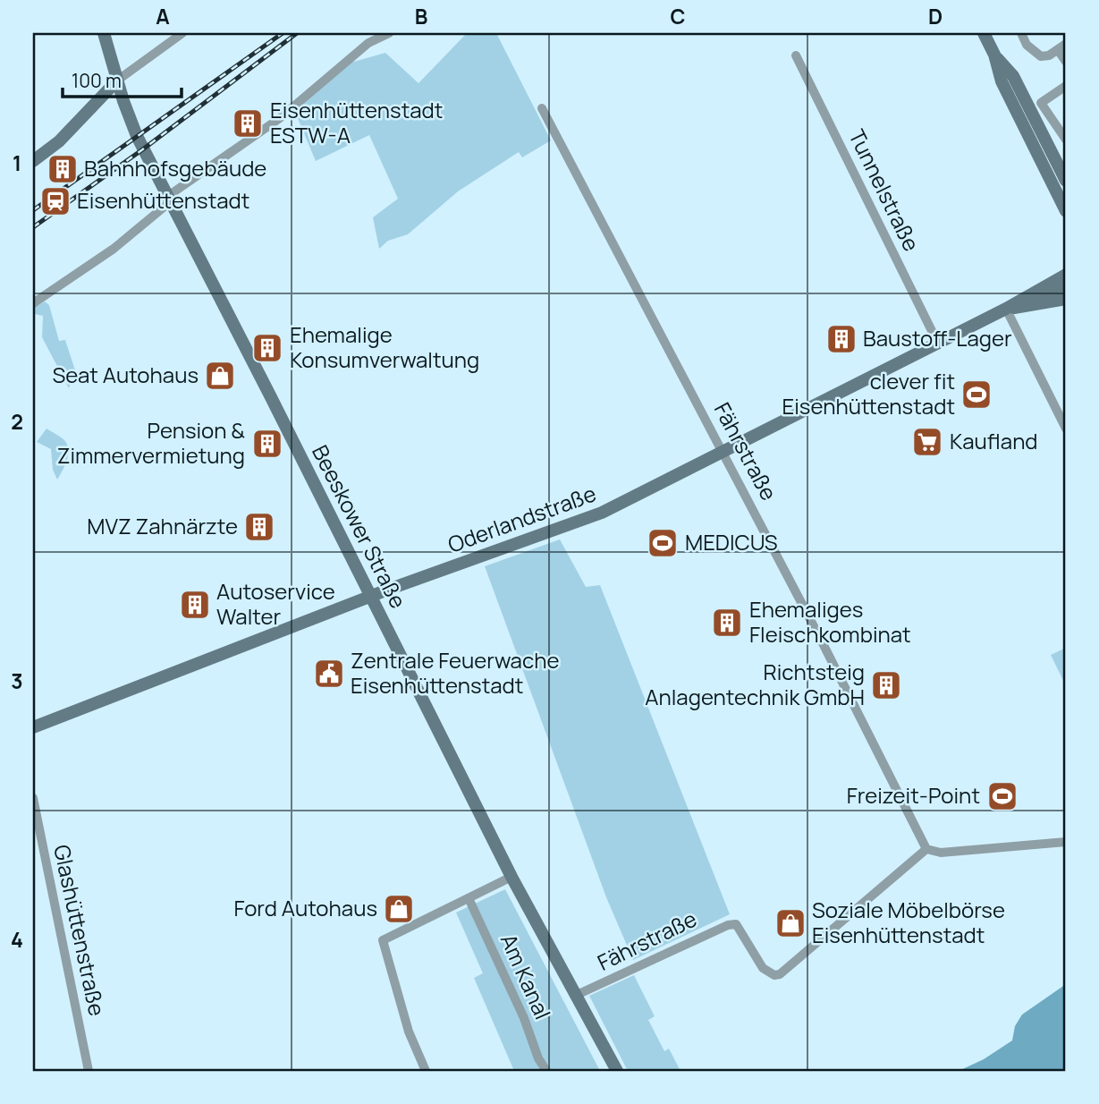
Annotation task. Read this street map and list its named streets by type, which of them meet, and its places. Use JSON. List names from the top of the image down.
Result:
{
  "streets": {
    "street": [
      "Tunnelstraße",
      "Fährstraße",
      "Oderlandstraße",
      "Beeskower Straße",
      "Glashüttenstraße",
      "Am Kanal"
    ]
  },
  "crossings": [
    ["Tunnelstraße", "Oderlandstraße"],
    ["Fährstraße", "Oderlandstraße"],
    ["Fährstraße", "Beeskower Straße"],
    ["Oderlandstraße", "Beeskower Straße"]
  ],
  "places": {
    "building": [
      "Eisenhüttenstadt ESTW-A",
      "Bahnhofsgebäude",
      "Baustoff-Lager",
      "Ehemalige Konsumverwaltung",
      "Pension & Zimmervermietung",
      "MVZ Zahnärzte",
      "Autoservice Walter",
      "Ehemaliges Fleischkombinat",
      "Richtsteig Anlagentechnik GmbH"
    ],
    "station": ["Eisenhüttenstadt"],
    "shop": ["Seat Autohaus", "Ford Autohaus", "Soziale Möbelbörse Eisenhüttenstadt"],
    "sports": ["clever fit Eisenhüttenstadt", "MEDICUS", "Freizeit-Point"],
    "supermarket": ["Kaufland"],
    "public building": ["Zentrale Feuerwache Eisenhüttenstadt"]
  },
  "scale_bar": "100 m",
  "grid": {
    "columns": [
      "A",
      "B",
      "C",
      "D"
    ],
    "rows": [
      "1",
      "2",
      "3",
      "4"
    ]
  }
}
